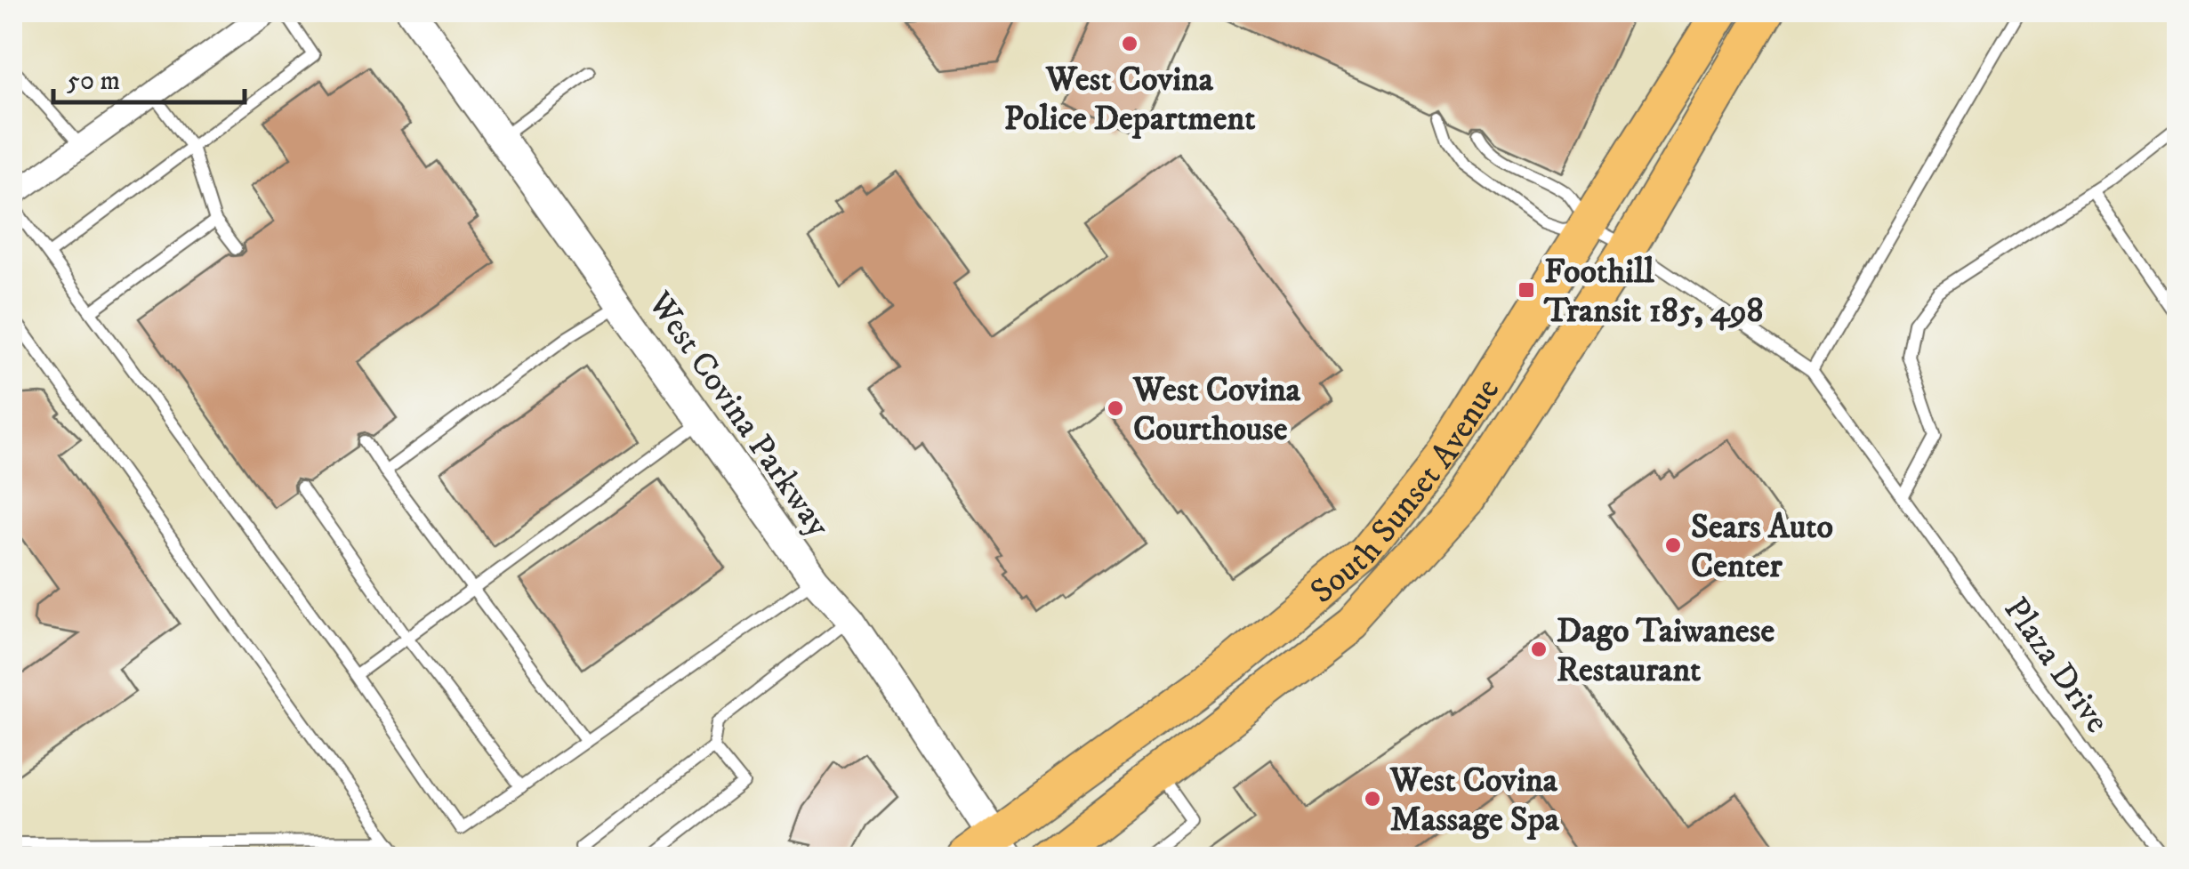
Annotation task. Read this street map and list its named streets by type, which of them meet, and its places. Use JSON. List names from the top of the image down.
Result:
{
  "streets": {
    "main road": ["South Sunset Avenue"],
    "street": ["West Covina Parkway"],
    "lane": ["Plaza Drive"]
  },
  "crossings": [
    ["West Covina Parkway", "South Sunset Avenue"],
    ["South Sunset Avenue", "Plaza Drive"]
  ],
  "places": {
    "other": [
      "West Covina Police Department",
      "West Covina Courthouse",
      "Sears Auto Center",
      "Dago Taiwanese Restaurant",
      "West Covina Massage Spa"
    ],
    "transit": ["Foothill Transit 185, 498"]
  },
  "scale_bar": "50 m"
}
